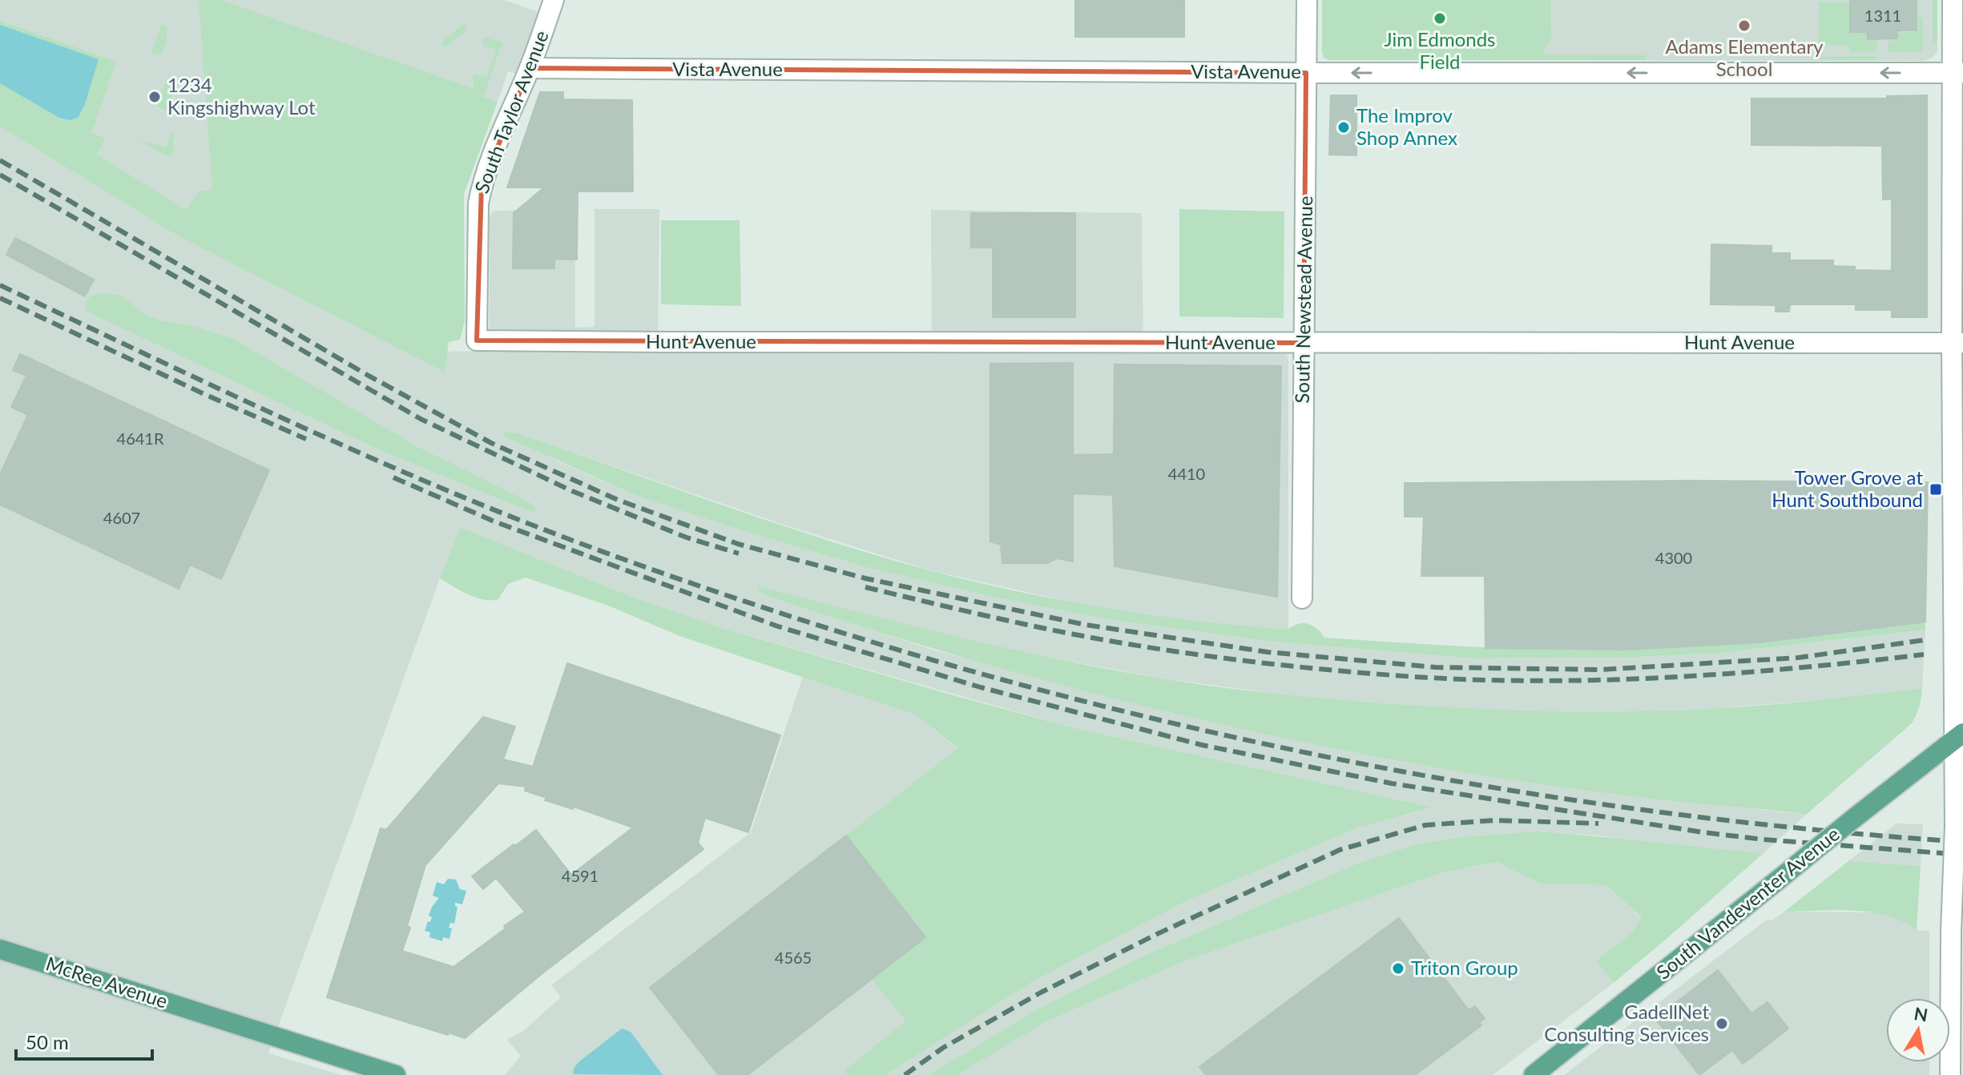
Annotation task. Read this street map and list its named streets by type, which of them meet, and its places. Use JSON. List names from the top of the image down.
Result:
{
  "streets": {
    "main road": ["South Vandeventer Avenue", "McRee Avenue"],
    "street": [
      "Vista Avenue",
      "South Taylor Avenue",
      "South Newstead Avenue",
      "Hunt Avenue"
    ]
  },
  "crossings": [
    ["Vista Avenue", "South Taylor Avenue"],
    ["Vista Avenue", "South Newstead Avenue"],
    ["South Taylor Avenue", "Hunt Avenue"],
    ["South Newstead Avenue", "Hunt Avenue"]
  ],
  "one_way": ["Vista Avenue"],
  "places": {
    "other": [
      "Jim Edmonds Field",
      "Adams Elementary School",
      "1234 Kingshighway Lot",
      "The Improv Shop Annex",
      "Triton Group",
      "GadellNet Consulting Services"
    ],
    "transit": ["Tower Grove at Hunt Southbound"]
  },
  "house_numbers": [
    "1311",
    "4641R",
    "4410",
    "4607",
    "4300",
    "4591",
    "4565"
  ],
  "scale_bar": "50 m",
  "north": "top"
}
